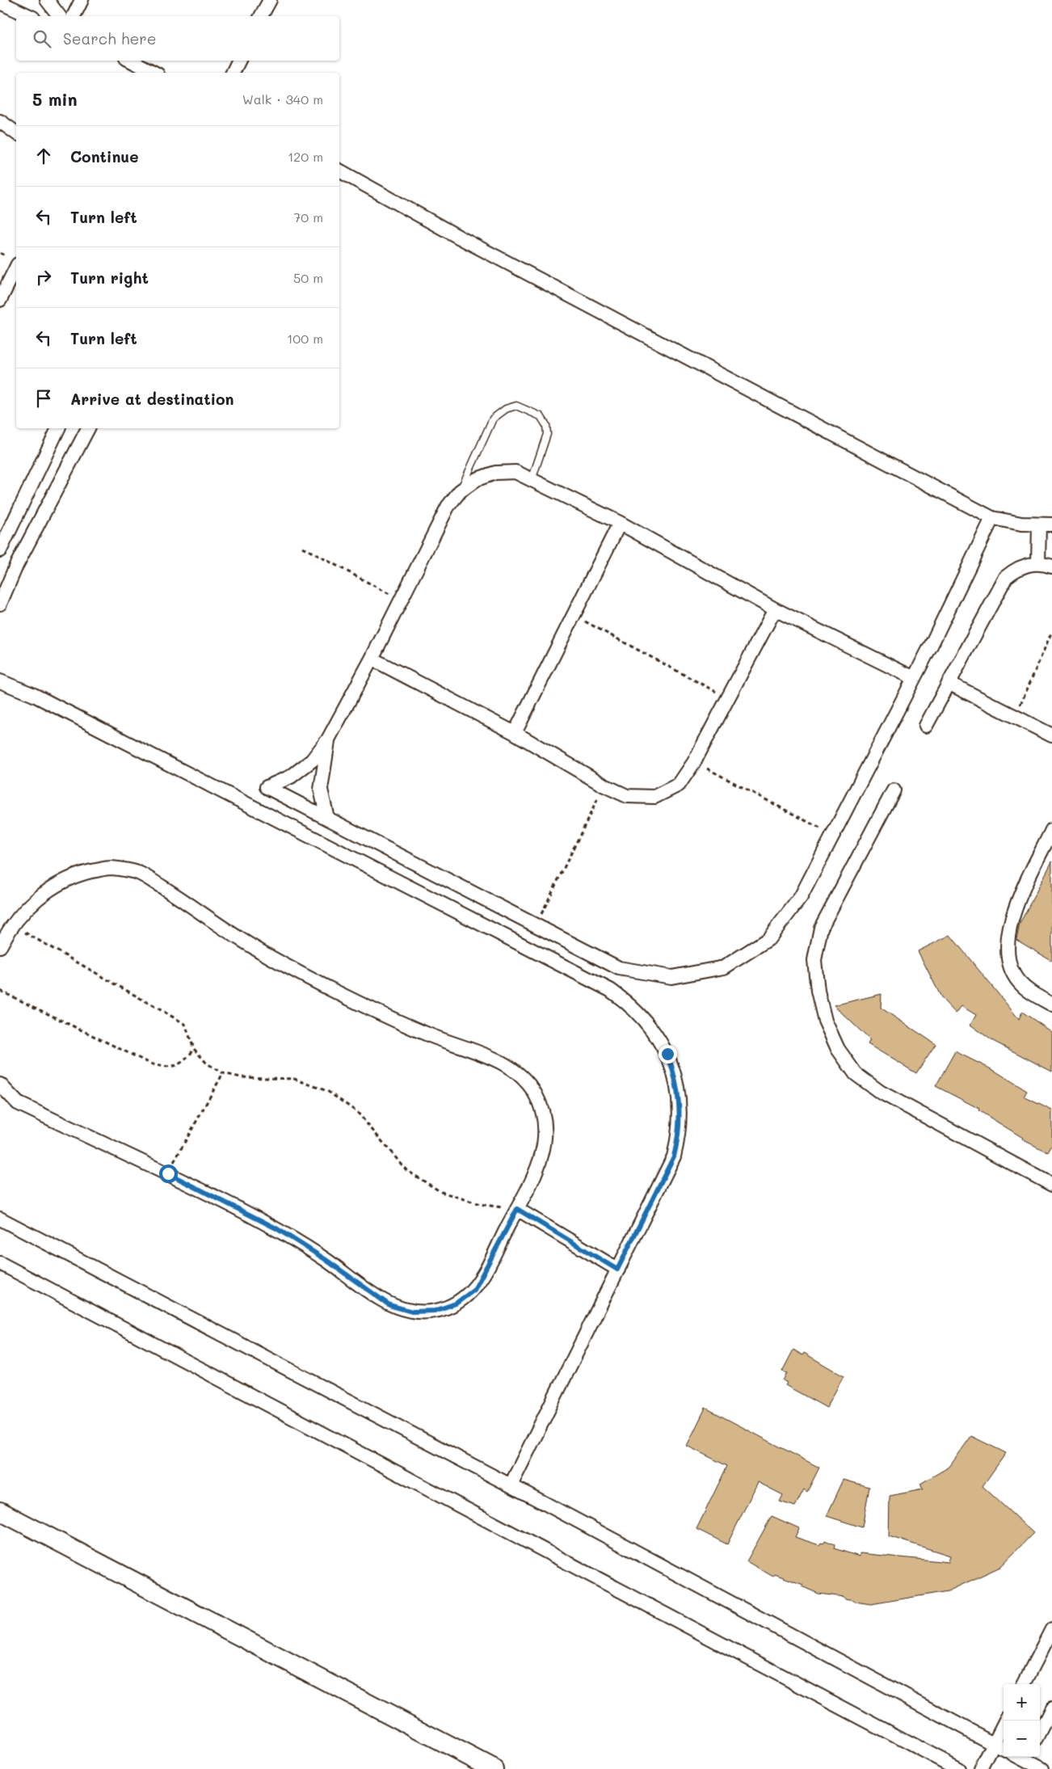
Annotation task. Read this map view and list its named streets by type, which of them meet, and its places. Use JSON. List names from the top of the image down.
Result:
{
  "page": {
    "search": "Search here",
    "heading": ["5 min", "Walk · 340 m"],
    "list": [
      ["Continue", "120 m"],
      ["Turn left", "70 m"],
      ["Turn right", "50 m"],
      ["Turn left", "100 m"],
      "Arrive at destination"
    ],
    "map_buttons": ["+", "−"]
  }
}
